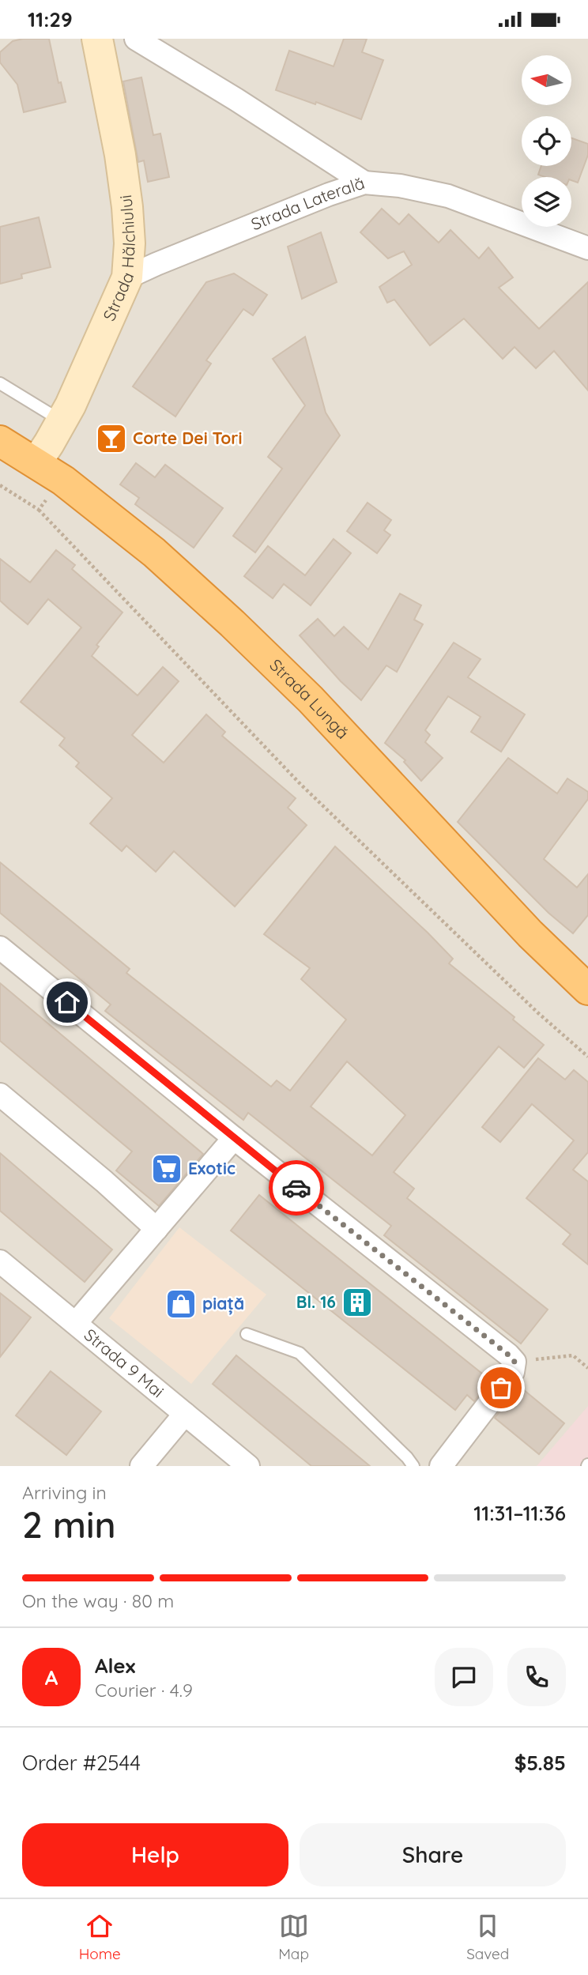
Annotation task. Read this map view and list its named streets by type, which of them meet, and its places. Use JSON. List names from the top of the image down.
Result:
{
  "streets": {
    "highway": ["Strada Lungă"],
    "main road": ["Strada Hălchiului"],
    "street": ["Strada Laterală", "Strada 9 Mai"]
  },
  "crossings": [
    ["Strada Laterală", "Strada Hălchiului"],
    ["Strada Hălchiului", "Strada Lungă"]
  ],
  "places": {
    "bar": ["Corte Dei Tori"],
    "supermarket": ["Exotic"],
    "building": ["Bl. 16"],
    "shop": ["piață"]
  },
  "north": "left",
  "page": {
    "status": "11:29",
    "heading": ["2 min", "Arriving in", "11:31–11:36"],
    "panel": [
      "Alex",
      "Courier · 4.9",
      "Order #2544",
      "$5.85"
    ],
    "bar": "On the way · 80 m",
    "round": "A",
    "buttons": ["Help", "Share"],
    "tabs": ["Home", "Map", "Saved"]
  }
}
